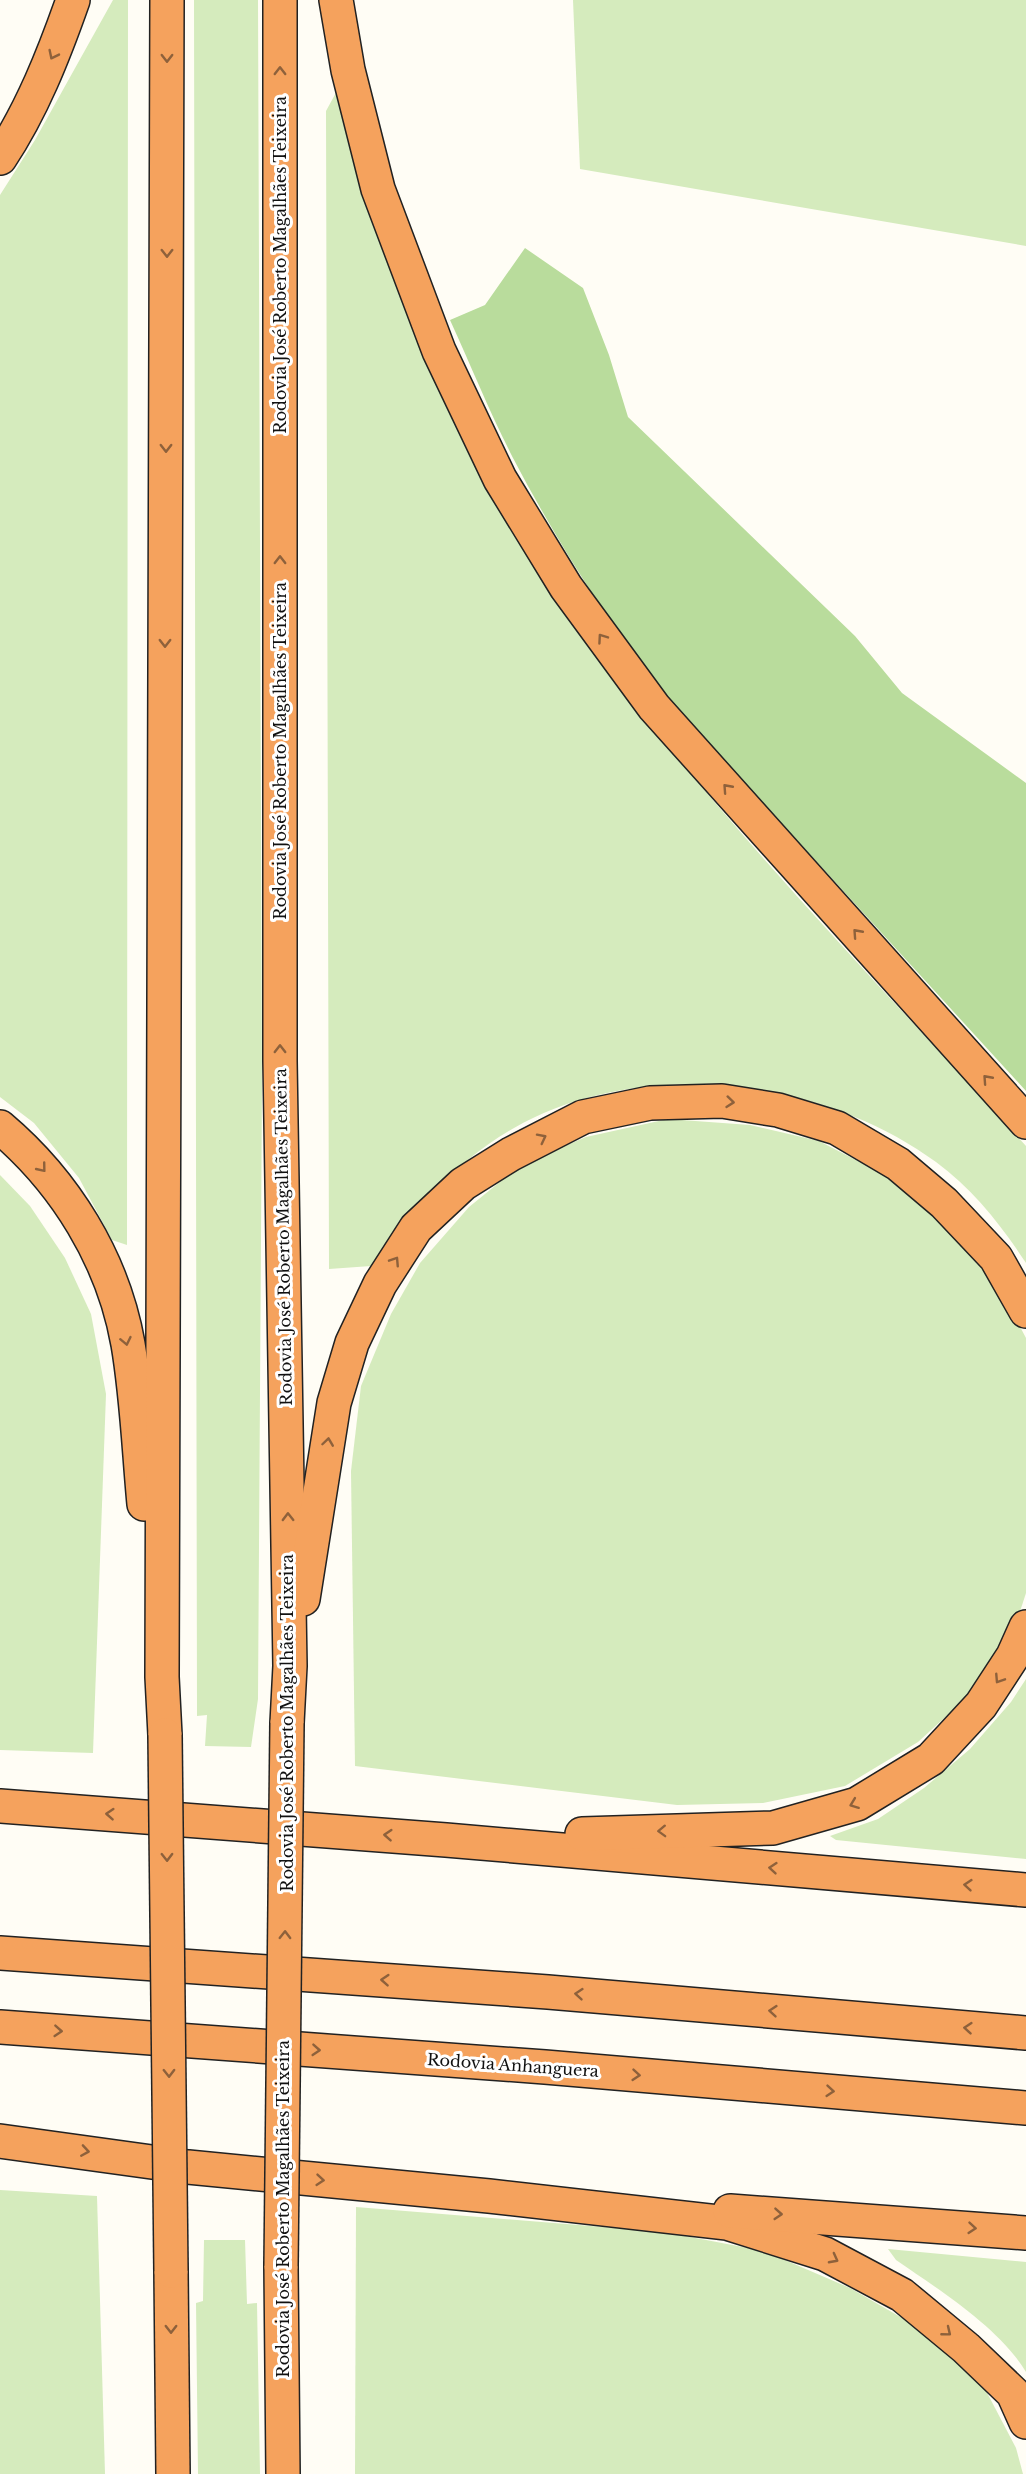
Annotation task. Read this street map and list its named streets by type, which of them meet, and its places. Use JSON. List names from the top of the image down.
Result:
{
  "streets": {
    "highway": ["Rodovia José Roberto Magalhães Teixeira", "Rodovia Anhanguera"]
  }
}
